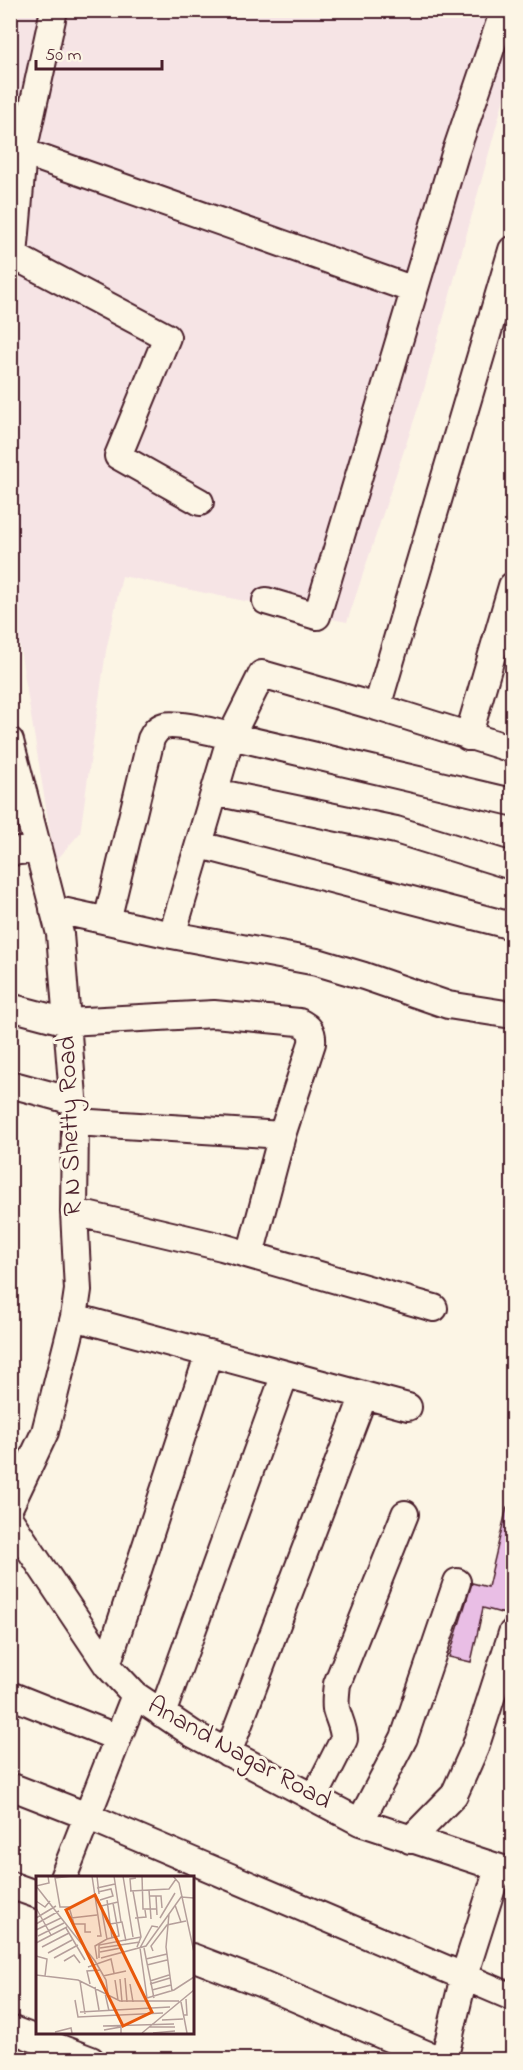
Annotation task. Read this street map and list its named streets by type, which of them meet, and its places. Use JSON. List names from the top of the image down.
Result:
{
  "streets": {
    "street": ["R N Shetty Road", "Anand Nagar Road"]
  },
  "scale_bar": "50 m"
}
